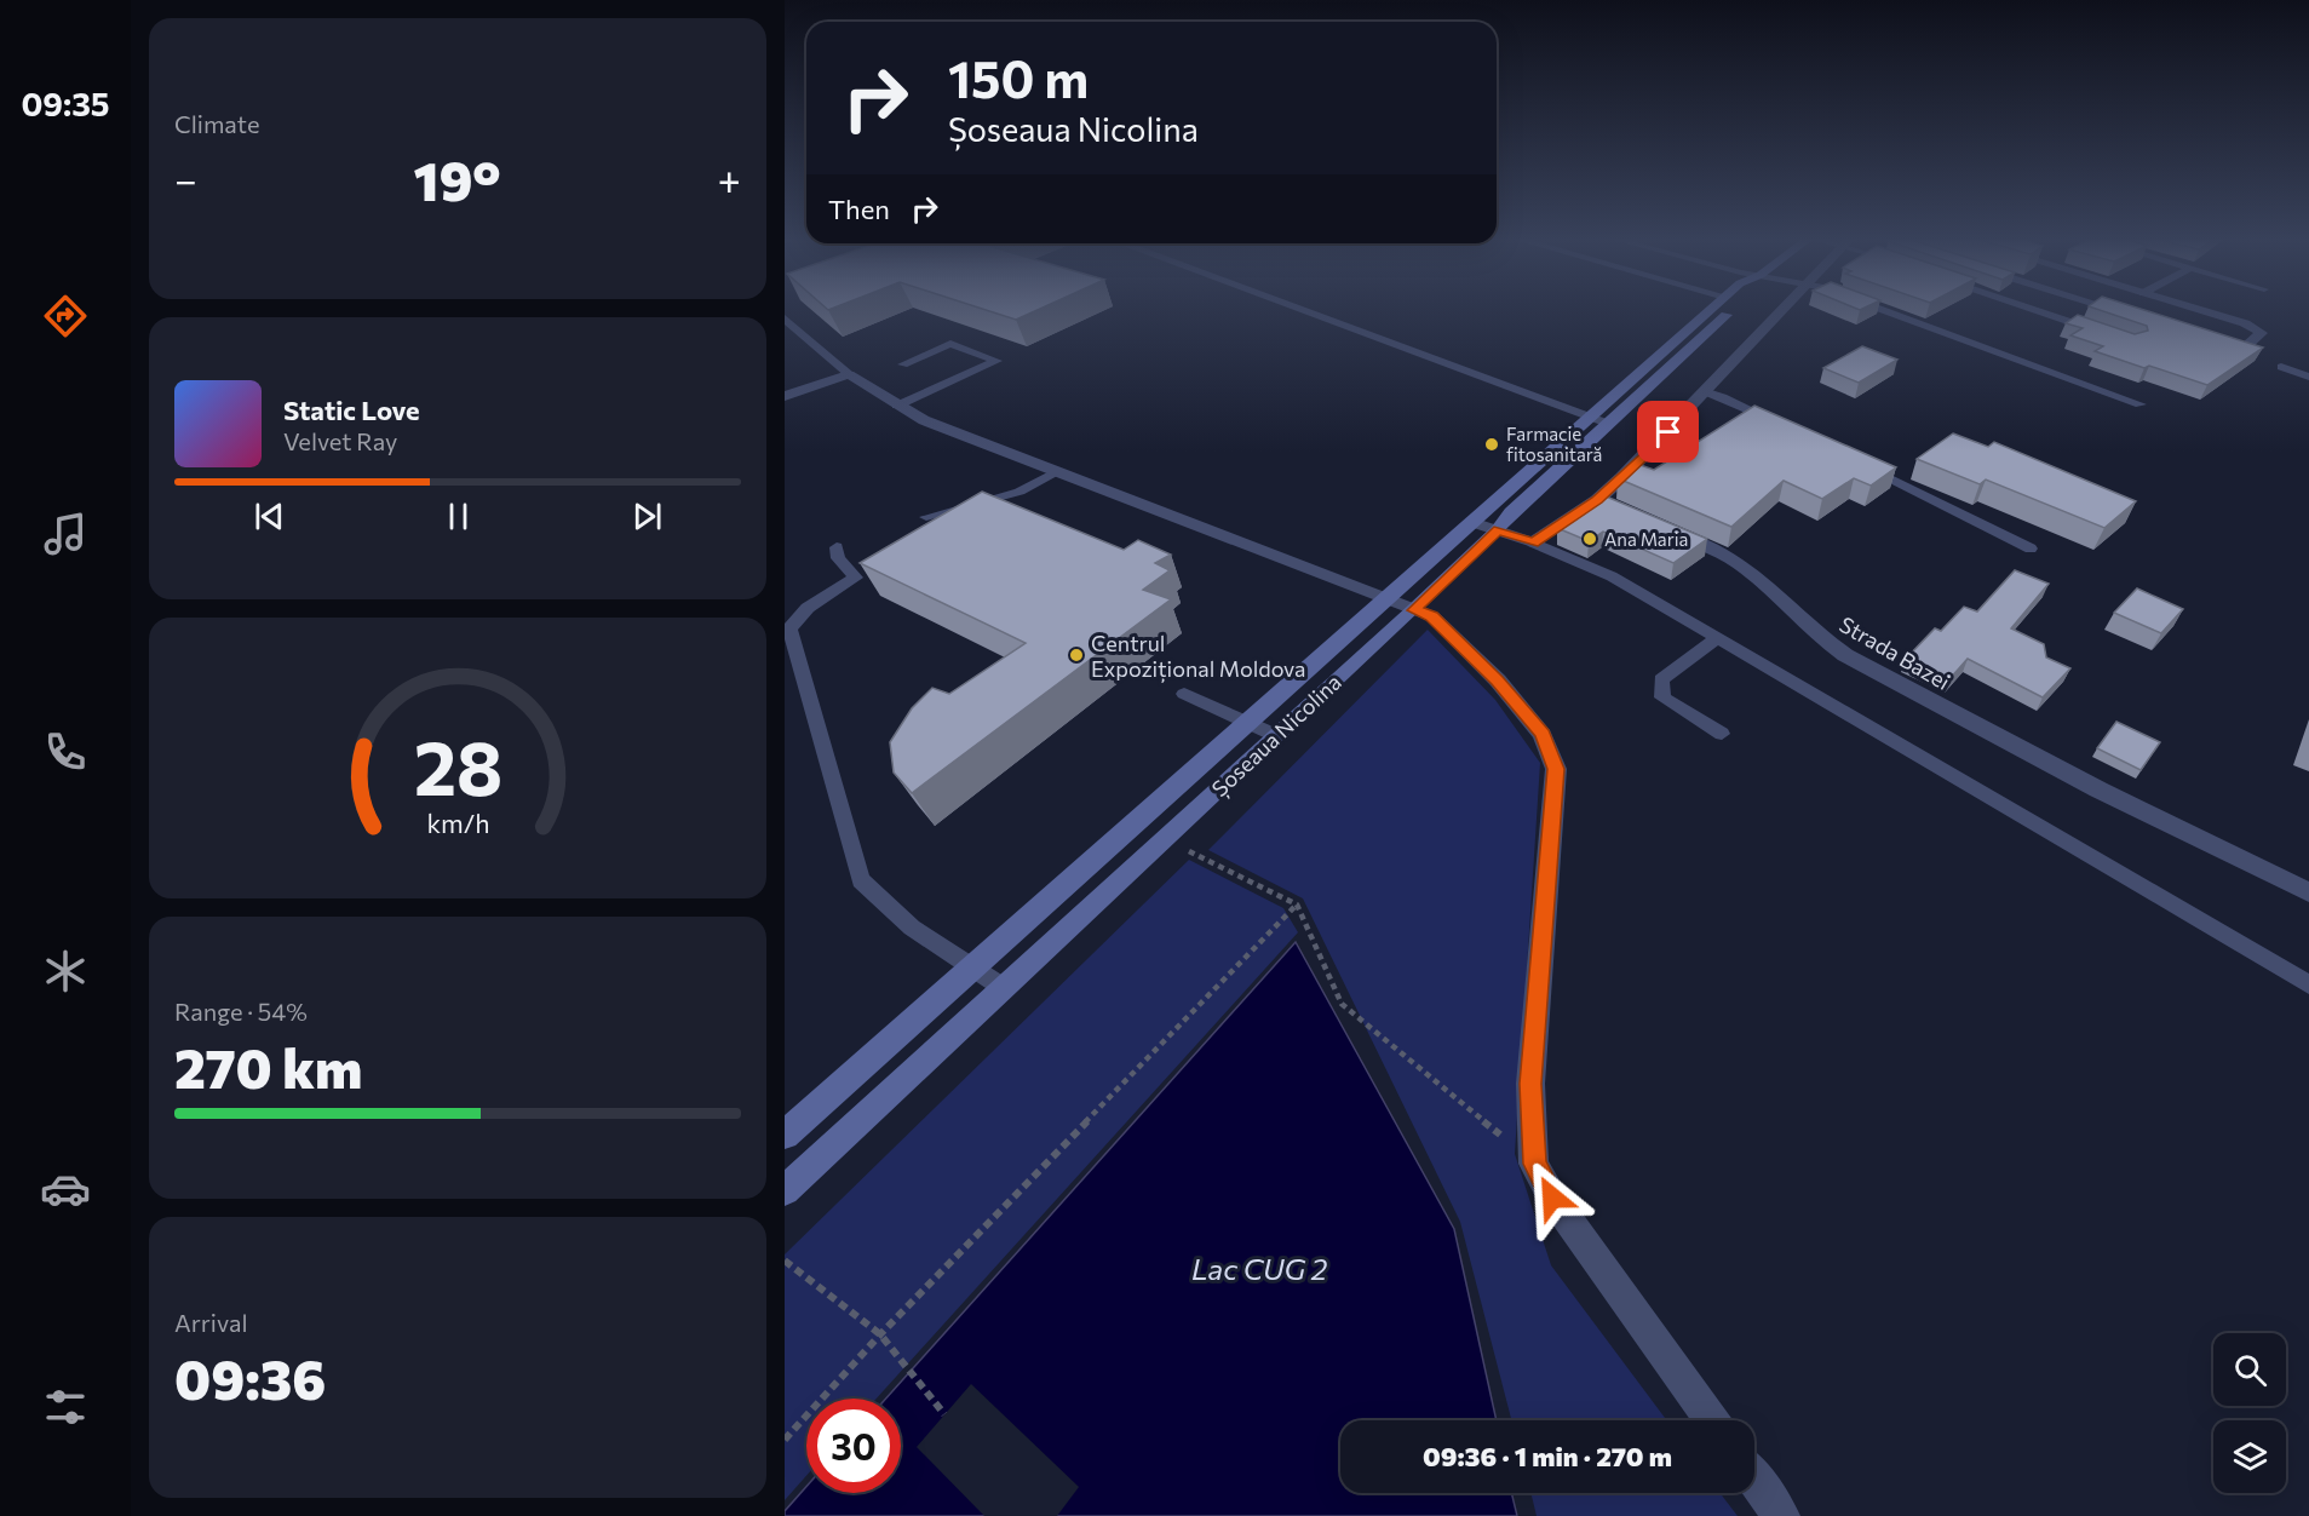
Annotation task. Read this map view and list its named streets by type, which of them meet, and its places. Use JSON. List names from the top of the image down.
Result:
{
  "streets": {
    "main road": ["Șoseaua Nicolina"],
    "street": ["Strada Bazei"]
  },
  "water": ["Lac CUG 2"],
  "places": ["Farmacie fitosanitară", "Ana Maria", "Centrul Expozițional Moldova"],
  "page": {
    "tabs": "09:35",
    "tile": [
      "Climate",
      ["Range · 54%", "270 km"],
      ["Arrival", "09:36"]
    ],
    "turn": ["150 m", "Șoseaua Nicolina"],
    "heat": ["−", "19°", "+"],
    "then": "Then",
    "song": ["Static Love", "Velvet Ray"],
    "limit": "30",
    "trip": "09:36 · 1 min · 270 m",
    "gauge": ["28", "km/h"]
  }
}
